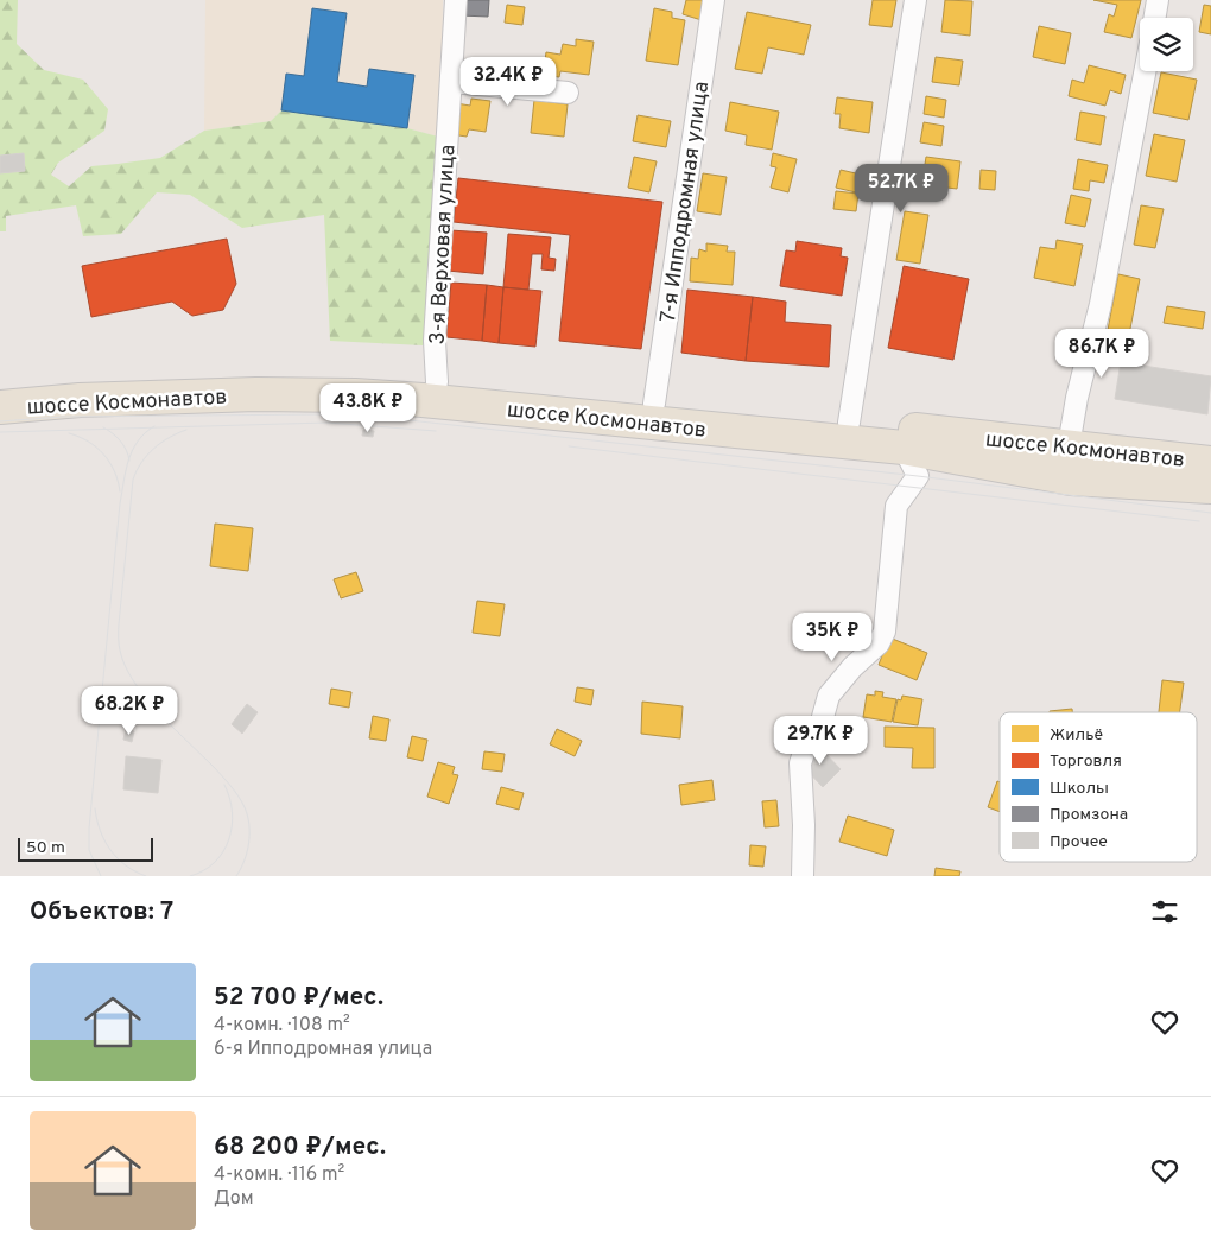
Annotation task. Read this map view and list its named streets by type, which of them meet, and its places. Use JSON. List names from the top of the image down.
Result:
{
  "streets": {
    "main road": ["шоссе Космонавтов"],
    "street": ["7-я Ипподромная улица", "3-я Верховая улица"]
  },
  "crossings": [
    ["7-я Ипподромная улица", "шоссе Космонавтов"],
    ["3-я Верховая улица", "шоссе Космонавтов"]
  ],
  "legend": [
    "Жильё",
    "Торговля",
    "Школы",
    "Промзона",
    "Прочее"
  ],
  "scale_bar": "50 m",
  "page": {
    "price": [
      "32.4K ₽",
      "52.7K ₽",
      "86.7K ₽",
      "43.8K ₽",
      "35K ₽",
      "68.2K ₽",
      "29.7K ₽"
    ],
    "scale": "50 m",
    "heading": "Объектов: 7",
    "list": [
      {
        "name": "52 700 ₽/мес.",
        "note": "4-комн. · 108 m² · 6-я Ипподромная улица"
      },
      {
        "name": "68 200 ₽/мес.",
        "note": "4-комн. · 116 m² · Дом"
      }
    ]
  }
}
